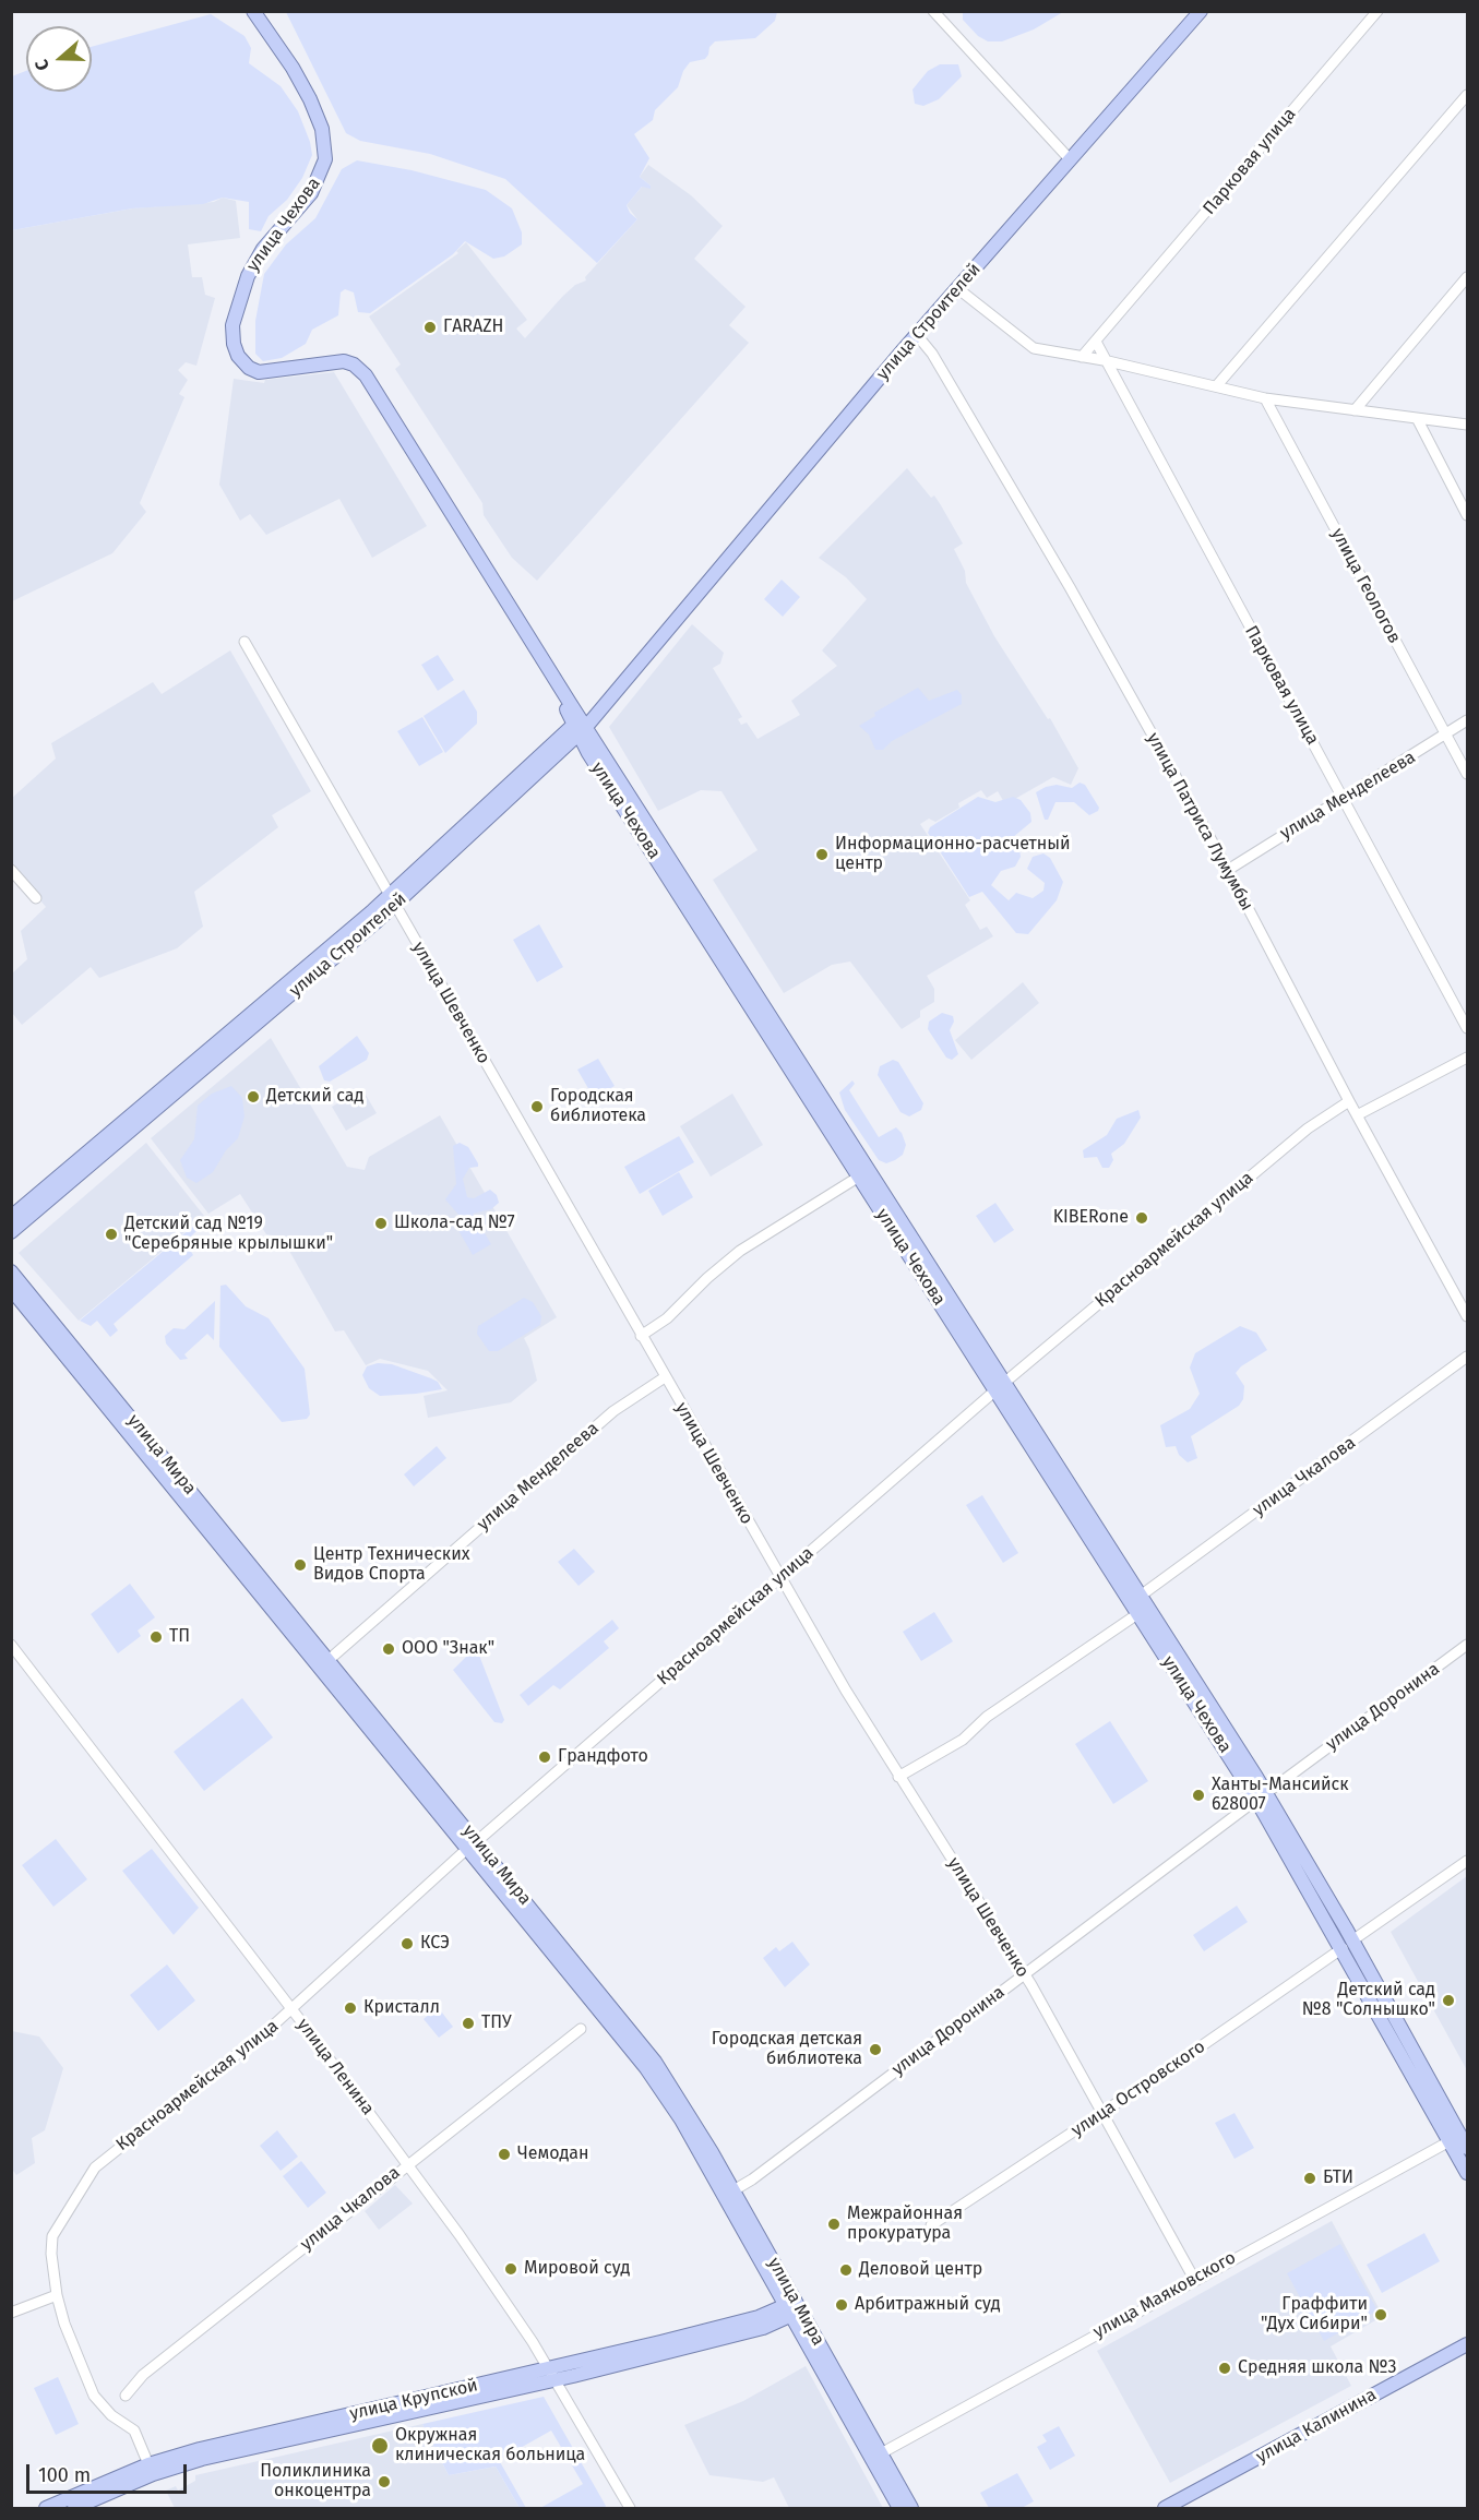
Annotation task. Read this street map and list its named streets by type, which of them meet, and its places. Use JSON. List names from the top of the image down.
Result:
{
  "streets": {
    "main road": [
      "улица Чехова",
      "улица Строителей",
      "улица Мира",
      "улица Крупской",
      "улица Калинина"
    ],
    "street": [
      "Парковая улица",
      "улица Геологов",
      "улица Менделеева",
      "улица Патриса Лумумбы",
      "улица Шевченко",
      "Красноармейская улица",
      "улица Чкалова",
      "улица Доронина",
      "улица Ленина",
      "улица Островского",
      "улица Маяковского"
    ]
  },
  "crossings": [
    ["Парковая улица", "улица Менделеева"],
    ["улица Чехова", "улица Строителей"],
    ["улица Чехова", "Красноармейская улица"],
    ["улица Чехова", "улица Чкалова"],
    ["улица Чехова", "улица Доронина"],
    ["улица Чехова", "улица Островского"],
    ["улица Чехова", "улица Маяковского"],
    ["улица Строителей", "улица Патриса Лумумбы"],
    ["улица Строителей", "улица Шевченко"],
    ["улица Геологов", "улица Менделеева"],
    ["улица Менделеева", "улица Патриса Лумумбы"],
    ["улица Менделеева", "улица Шевченко"],
    ["улица Менделеева", "улица Мира"],
    ["улица Патриса Лумумбы", "Красноармейская улица"],
    ["улица Шевченко", "Красноармейская улица"],
    ["улица Шевченко", "улица Доронина"],
    ["улица Шевченко", "улица Островского"],
    ["улица Шевченко", "улица Маяковского"],
    ["Красноармейская улица", "улица Мира"],
    ["Красноармейская улица", "улица Ленина"],
    ["Красноармейская улица", "улица Крупской"],
    ["улица Мира", "улица Доронина"],
    ["улица Мира", "улица Маяковского"],
    ["улица Мира", "улица Крупской"],
    ["улица Чкалова", "улица Ленина"],
    ["улица Ленина", "улица Крупской"]
  ],
  "places": [
    "ГARAZH",
    "Информационно-расчетный центр",
    "Детский сад",
    "Городская библиотека",
    "KIBERone",
    "Школа-сад №7",
    "Детский сад №19 \"Серебряные крылышки\"",
    "Центр Технических Видов Спорта",
    "ТП",
    "ООО \"Знак\"",
    "Грандфото",
    "Ханты-Мансийск 628007",
    "КСЭ",
    "Детский сад №8 \"Солнышко\"",
    "Кристалл",
    "ТПУ",
    "Городская детская библиотека",
    "Чемодан",
    "БТИ",
    "Межрайонная прокуратура",
    "Мировой суд",
    "Деловой центр",
    "Арбитражный суд",
    "Граффити \"Дух Сибири\"",
    "Средняя школа №3",
    "Окружная клиническая больница",
    "Поликлиника онкоцентра"
  ],
  "scale_bar": "100 m",
  "north": "left"
}
